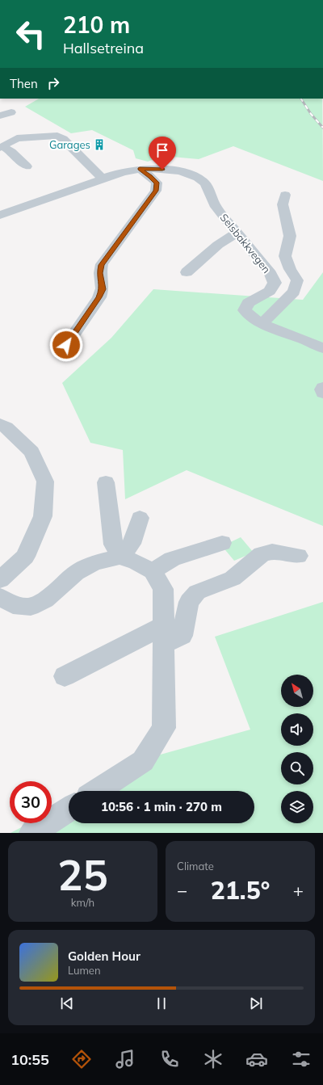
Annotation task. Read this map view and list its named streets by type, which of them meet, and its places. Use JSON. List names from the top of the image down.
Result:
{
  "streets": {
    "street": ["Selsbakkvegen"]
  },
  "places": {
    "building": ["Garages"]
  },
  "north": "top left",
  "page": {
    "turn": ["210 m", "Hallsetreina"],
    "then": "Then",
    "limit": "30",
    "trip": "10:56 · 1 min · 270 m",
    "tile": [
      ["25", "km/h"],
      "Climate"
    ],
    "heat": ["−", "21.5°", "+"],
    "song": ["Golden Hour", "Lumen"],
    "tabs": "10:55"
  }
}
